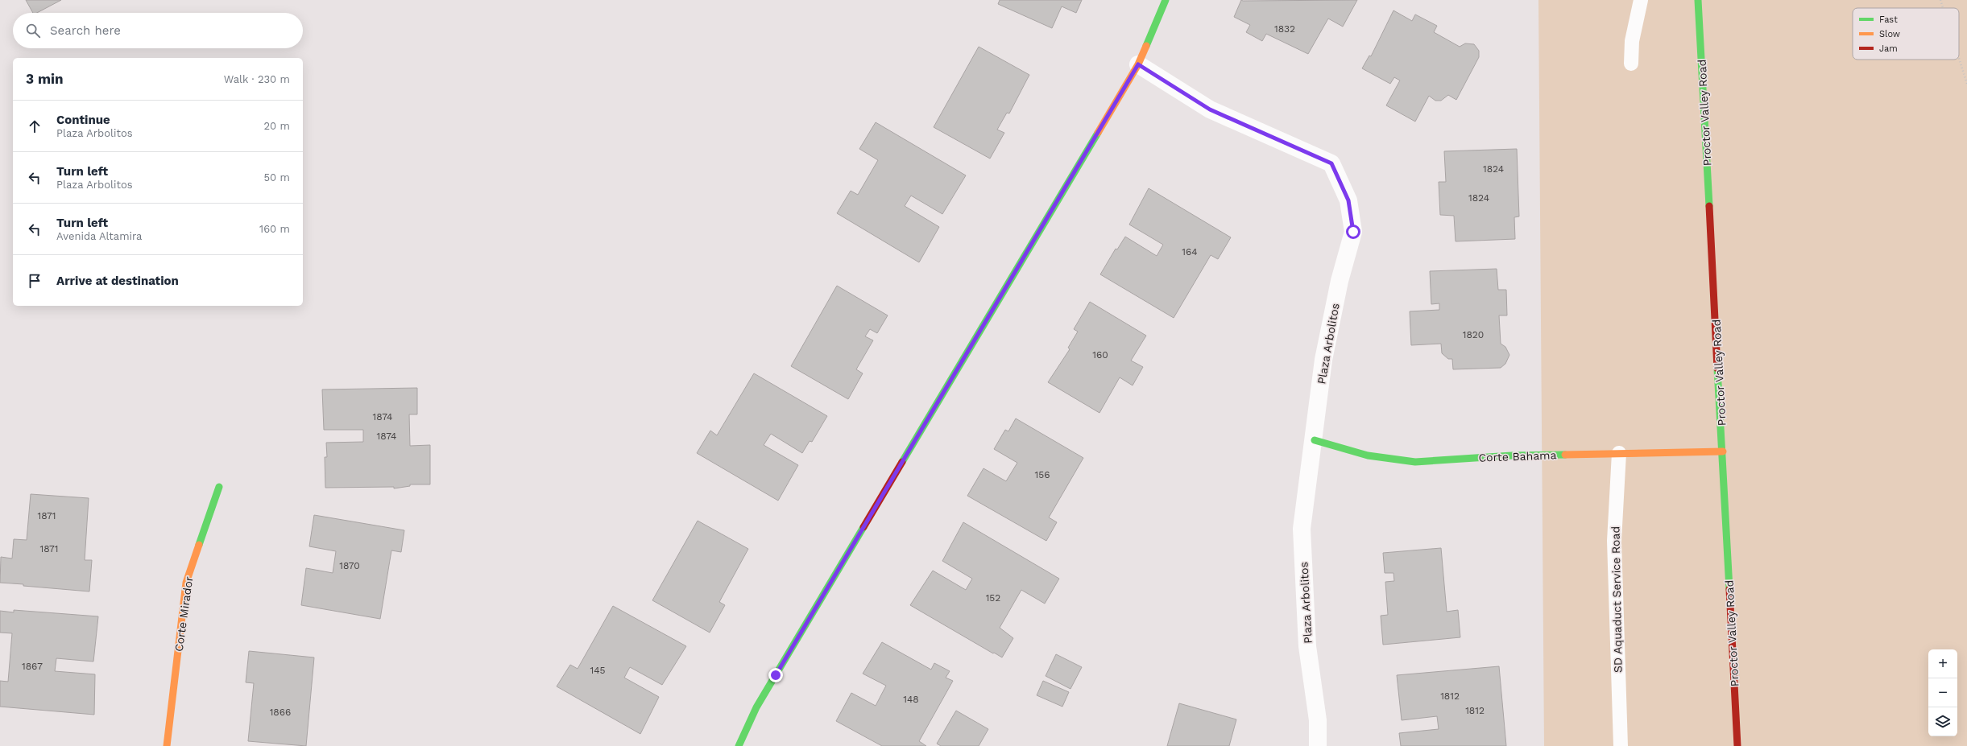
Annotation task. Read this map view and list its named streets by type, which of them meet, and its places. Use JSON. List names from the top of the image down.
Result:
{
  "streets": {
    "street": [
      "Proctor Valley Road",
      "Plaza Arbolitos",
      "Corte Bahama",
      "Corte Mirador"
    ],
    "lane": ["SD Aquaduct Service Road"]
  },
  "crossings": [
    ["Proctor Valley Road", "Corte Bahama"],
    ["Plaza Arbolitos", "Corte Bahama"],
    ["Corte Bahama", "SD Aquaduct Service Road"]
  ],
  "house_numbers": [
    "1832",
    "1824",
    "1824",
    "164",
    "1820",
    "160",
    "1874",
    "1874",
    "156",
    "1871",
    "1871",
    "1870",
    "152",
    "1867",
    "145",
    "1812",
    "148",
    "1812",
    "1866"
  ],
  "legend": ["Fast", "Slow", "Jam"],
  "page": {
    "search": "Search here",
    "heading": ["3 min", "Walk · 230 m"],
    "list": [
      ["Continue", "Plaza Arbolitos", "20 m"],
      ["Turn left", "Plaza Arbolitos", "50 m"],
      ["Turn left", "Avenida Altamira", "160 m"],
      "Arrive at destination"
    ],
    "map_buttons": ["+", "−"]
  }
}
